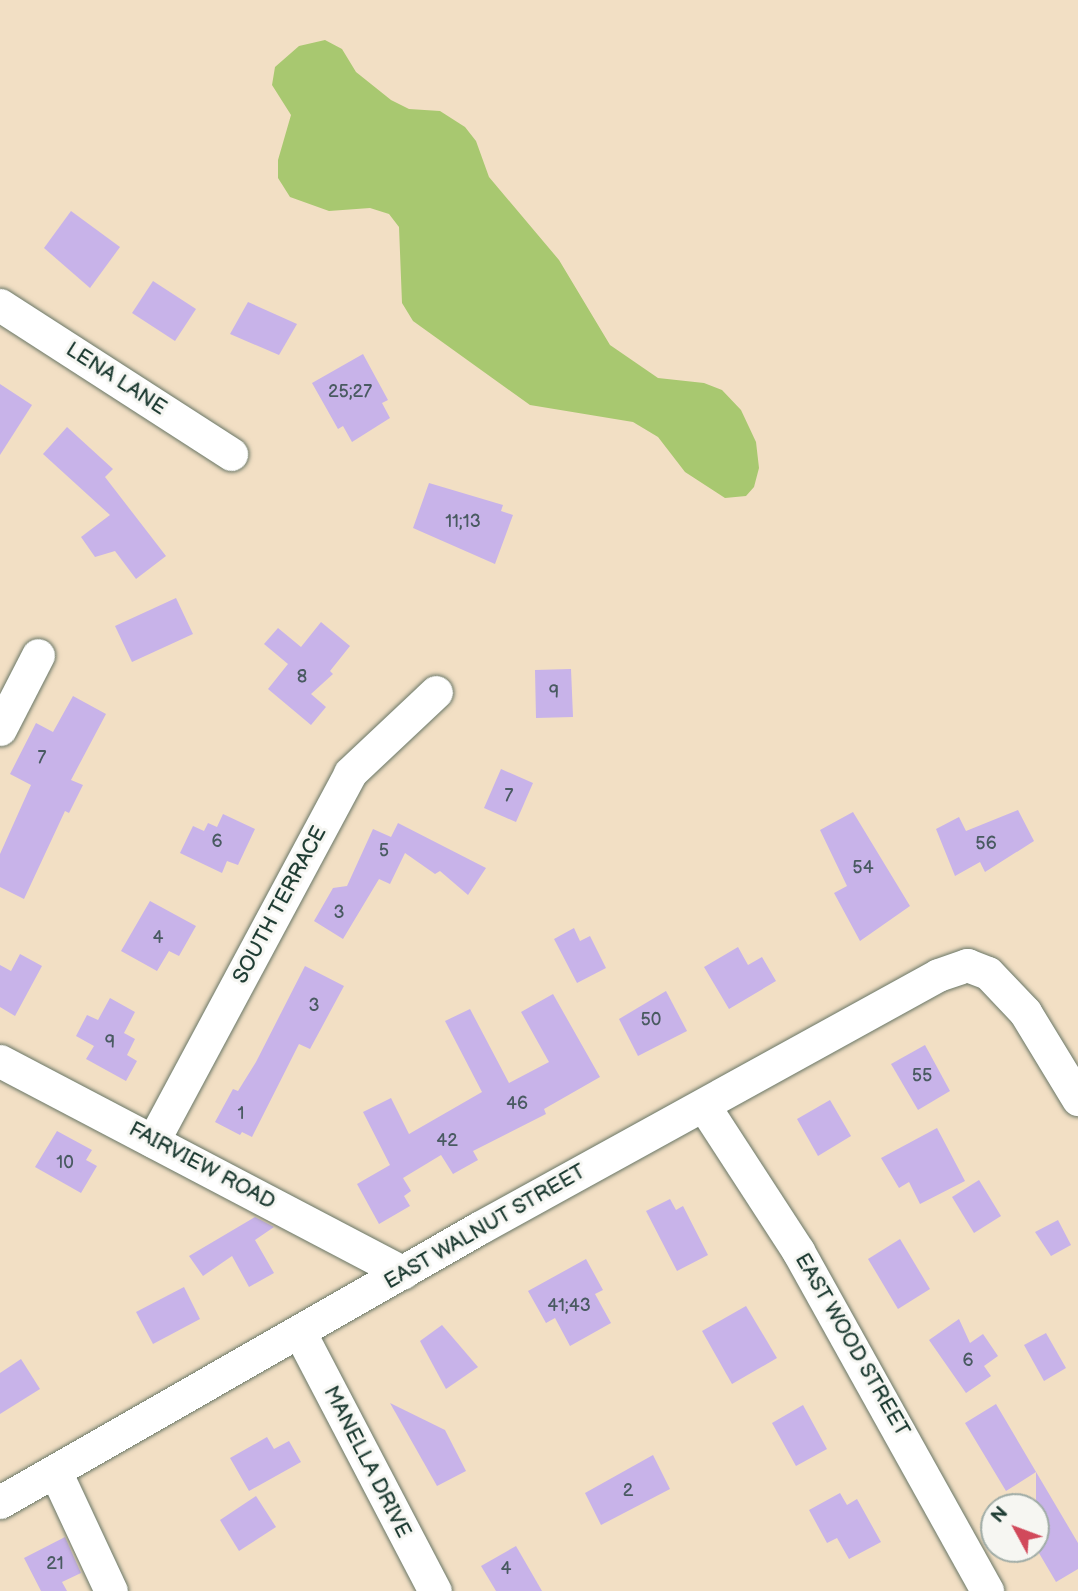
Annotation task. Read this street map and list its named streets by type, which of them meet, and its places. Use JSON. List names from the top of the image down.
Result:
{
  "streets": {
    "street": [
      "LENA LANE",
      "SOUTH TERRACE",
      "FAIRVIEW ROAD",
      "EAST WALNUT STREET",
      "EAST WOOD STREET",
      "MANELLA DRIVE"
    ]
  },
  "crossings": [
    ["SOUTH TERRACE", "FAIRVIEW ROAD"],
    ["FAIRVIEW ROAD", "EAST WALNUT STREET"],
    ["EAST WALNUT STREET", "EAST WOOD STREET"],
    ["EAST WALNUT STREET", "MANELLA DRIVE"]
  ],
  "house_numbers": [
    "25;27",
    "11;13",
    "8",
    "9",
    "7",
    "7",
    "6",
    "56",
    "5",
    "54",
    "3",
    "4",
    "3",
    "50",
    "9",
    "55",
    "46",
    "1",
    "42",
    "10",
    "41;43",
    "6",
    "2",
    "21",
    "4"
  ],
  "north": "top left"
}
